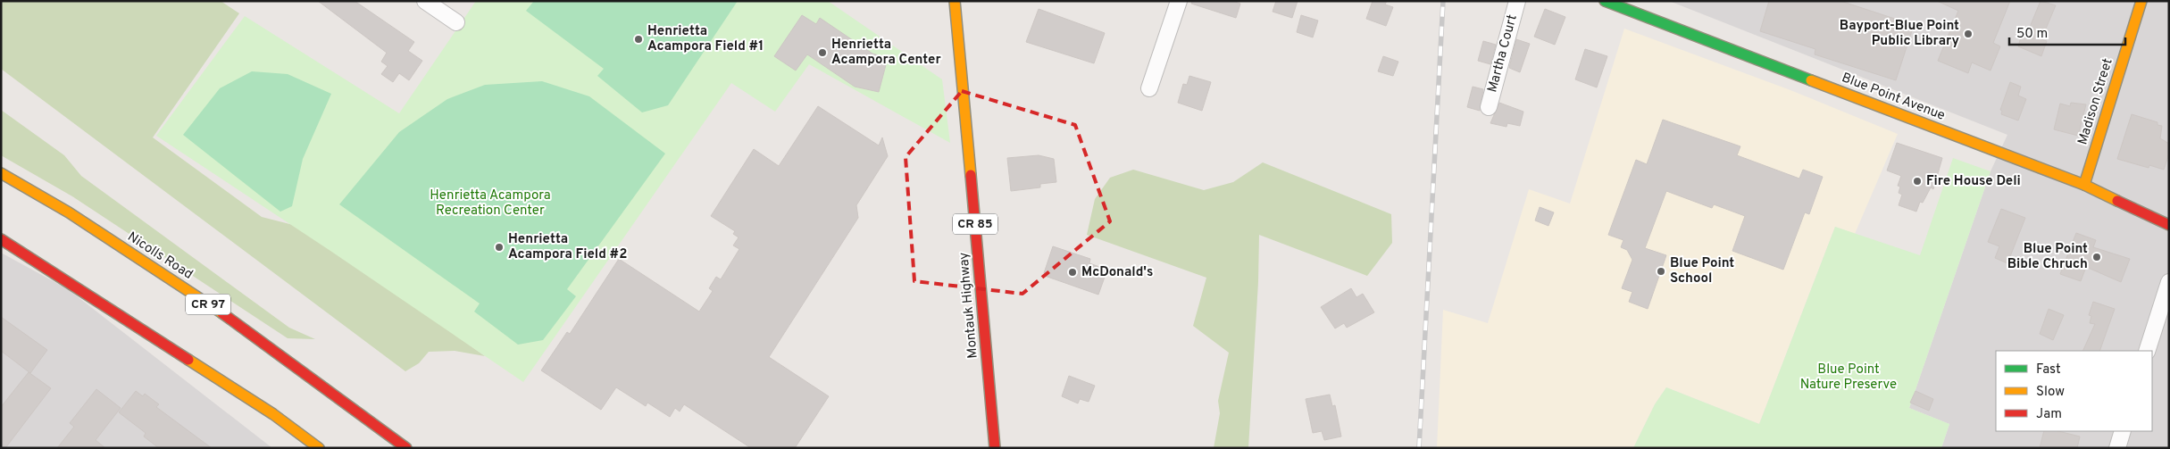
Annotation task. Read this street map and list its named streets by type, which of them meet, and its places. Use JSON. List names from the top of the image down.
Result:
{
  "streets": {
    "main road": [
      "Blue Point Avenue",
      "Madison Street",
      "CR 85",
      "Nicolls Road",
      "CR 97",
      "Montauk Highway"
    ],
    "street": ["Martha Court"]
  },
  "crossings": [
    ["Blue Point Avenue", "Madison Street"]
  ],
  "parks": ["Henrietta Acampora Recreation Center", "Blue Point Nature Preserve"],
  "places": [
    "Bayport-Blue Point Public Library",
    "Henrietta Acampora Field #1",
    "Henrietta Acampora Center",
    "Fire House Deli",
    "Henrietta Acampora Field #2",
    "Blue Point Bible Chruch",
    "Blue Point School",
    "McDonald's"
  ],
  "legend": ["Fast", "Slow", "Jam"],
  "scale_bar": "50 m"
}
